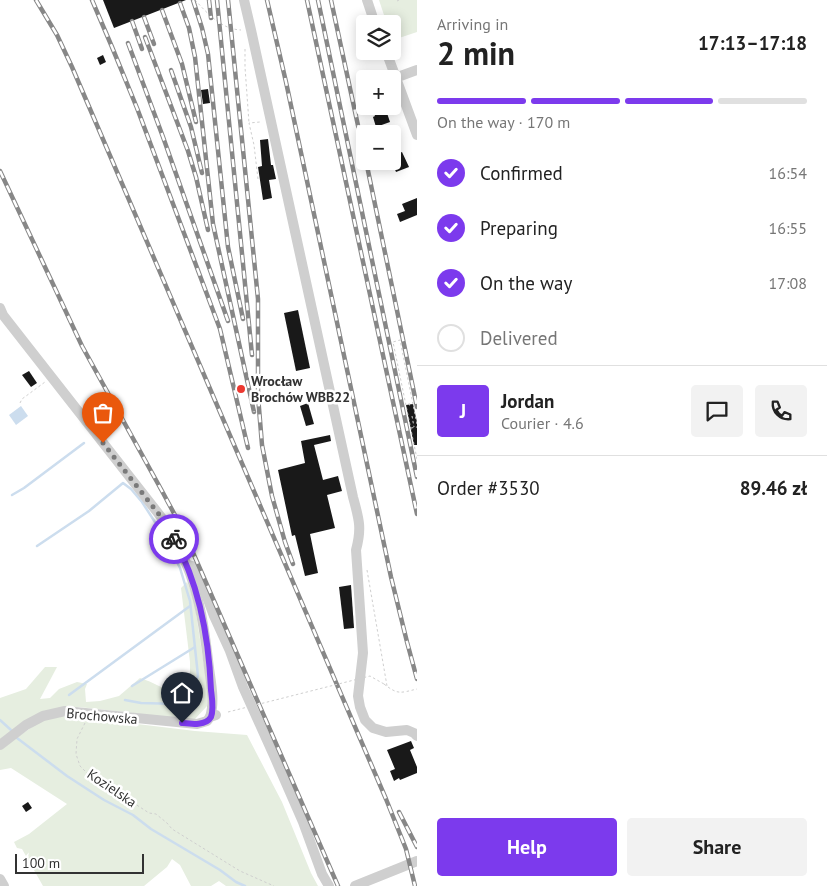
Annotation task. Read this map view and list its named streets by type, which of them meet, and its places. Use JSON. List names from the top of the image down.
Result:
{
  "streets": {
    "street": ["Brochowska"],
    "path": ["Kozielska"]
  },
  "crossings": [
    ["Brochowska", "Kozielska"]
  ],
  "places": ["Wrocław Brochów WBB22"],
  "scale_bar": "100 m",
  "page": {
    "heading": ["2 min", "Arriving in", "17:13–17:18"],
    "panel": [
      "Jordan",
      "Courier · 4.6",
      "Order #3530",
      "89.46 zł"
    ],
    "map_buttons": ["+", "−"],
    "bar": "On the way · 170 m",
    "list": [
      ["Confirmed", "16:54"],
      ["Preparing", "16:55"],
      ["On the way", "17:08"],
      "Delivered"
    ],
    "round": "J",
    "buttons": ["Help", "Share"],
    "scale": "100 m"
  }
}
